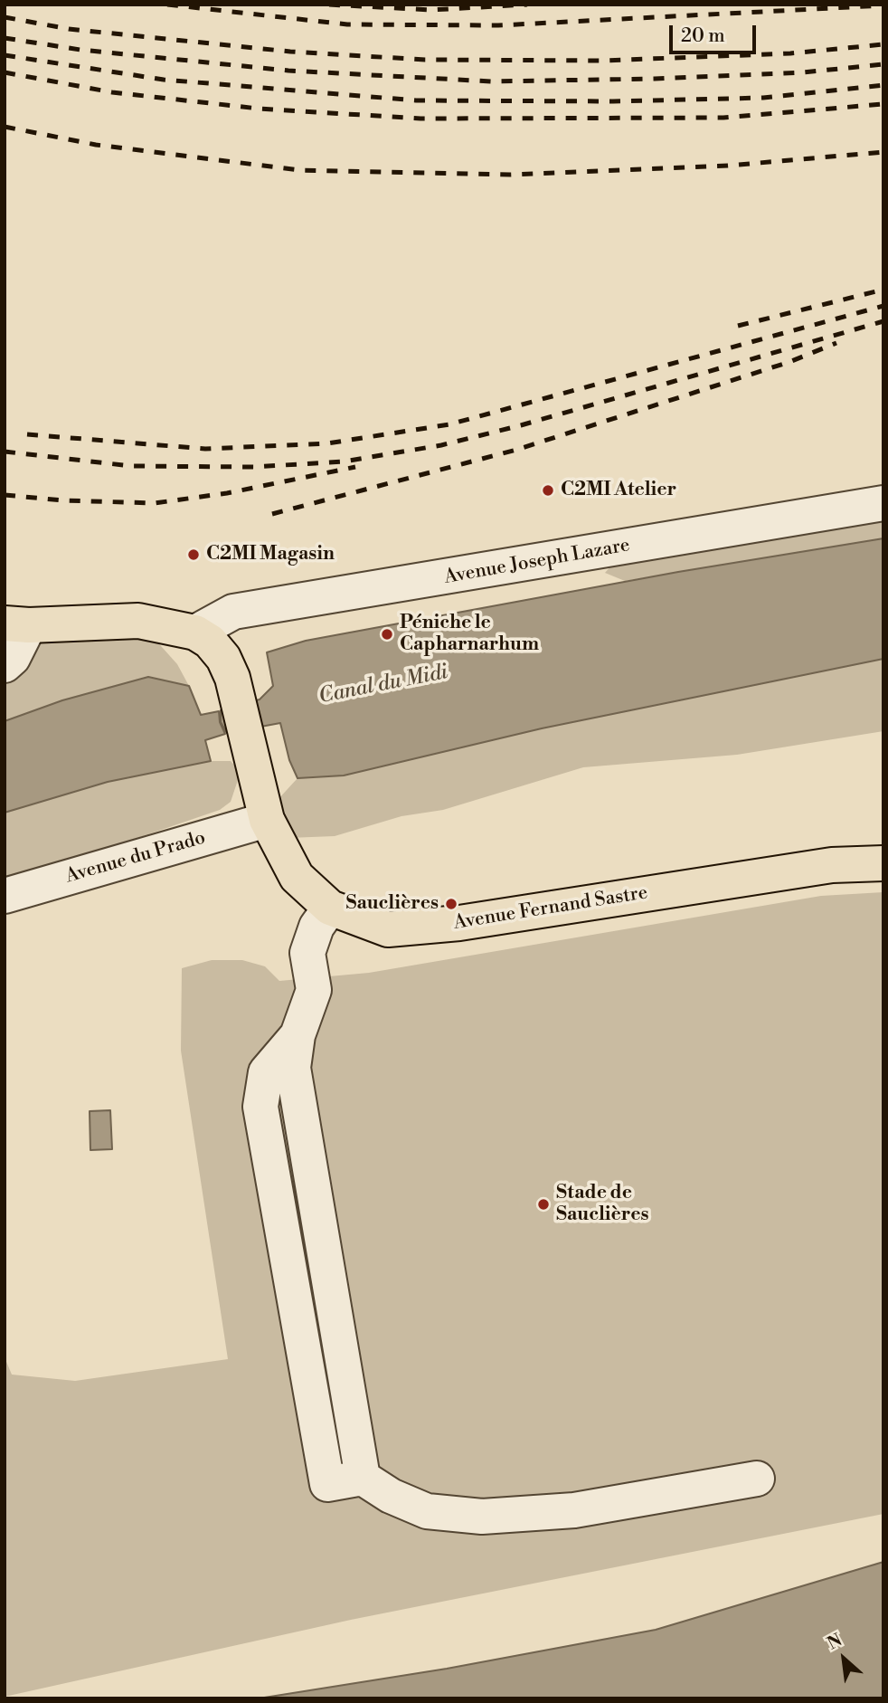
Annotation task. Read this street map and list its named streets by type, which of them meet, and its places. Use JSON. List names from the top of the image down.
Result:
{
  "streets": {
    "main road": ["Avenue Fernand Sastre"],
    "street": ["Avenue Joseph Lazare", "Avenue du Prado"]
  },
  "crossings": [
    ["Avenue Joseph Lazare", "Avenue Fernand Sastre"],
    ["Avenue du Prado", "Avenue Fernand Sastre"]
  ],
  "water": ["Canal du Midi"],
  "places": [
    "C2MI Atelier",
    "C2MI Magasin",
    "Péniche le Capharnarhum",
    "Sauclières",
    "Stade de Sauclières"
  ],
  "scale_bar": "20 m",
  "north": "top left"
}
